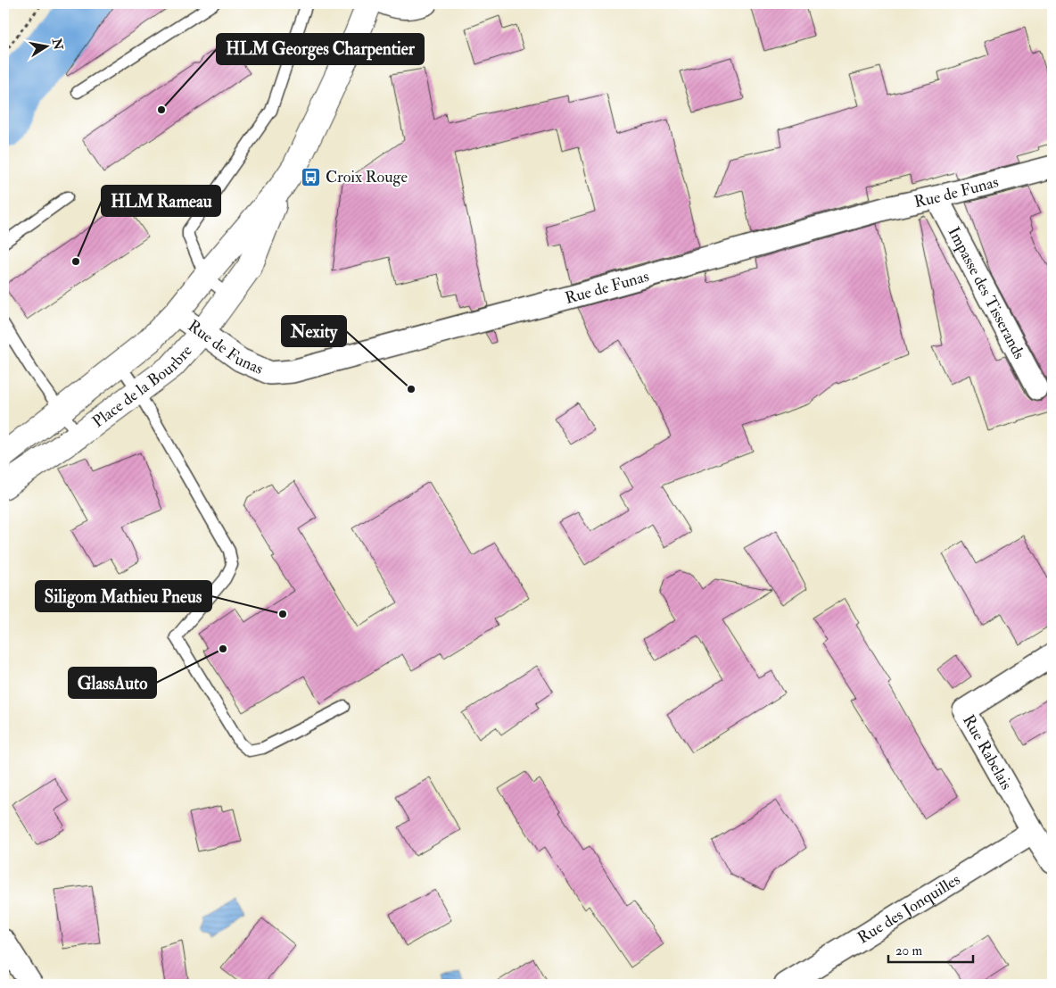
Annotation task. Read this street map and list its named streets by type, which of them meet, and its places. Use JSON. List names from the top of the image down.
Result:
{
  "streets": {
    "street": [
      "Rue de Funas",
      "Impasse des Tisserands",
      "Place de la Bourbre",
      "Rue Rabelais",
      "Rue des Jonquilles"
    ]
  },
  "crossings": [
    ["Rue de Funas", "Impasse des Tisserands"],
    ["Rue de Funas", "Place de la Bourbre"],
    ["Rue Rabelais", "Rue des Jonquilles"]
  ],
  "places": {
    "other": [
      "HLM Georges Charpentier",
      "HLM Rameau",
      "Nexity",
      "Siligom Mathieu Pneus",
      "GlassAuto"
    ],
    "bus stop": ["Croix Rouge"]
  },
  "scale_bar": "20 m",
  "north": "right"
}
